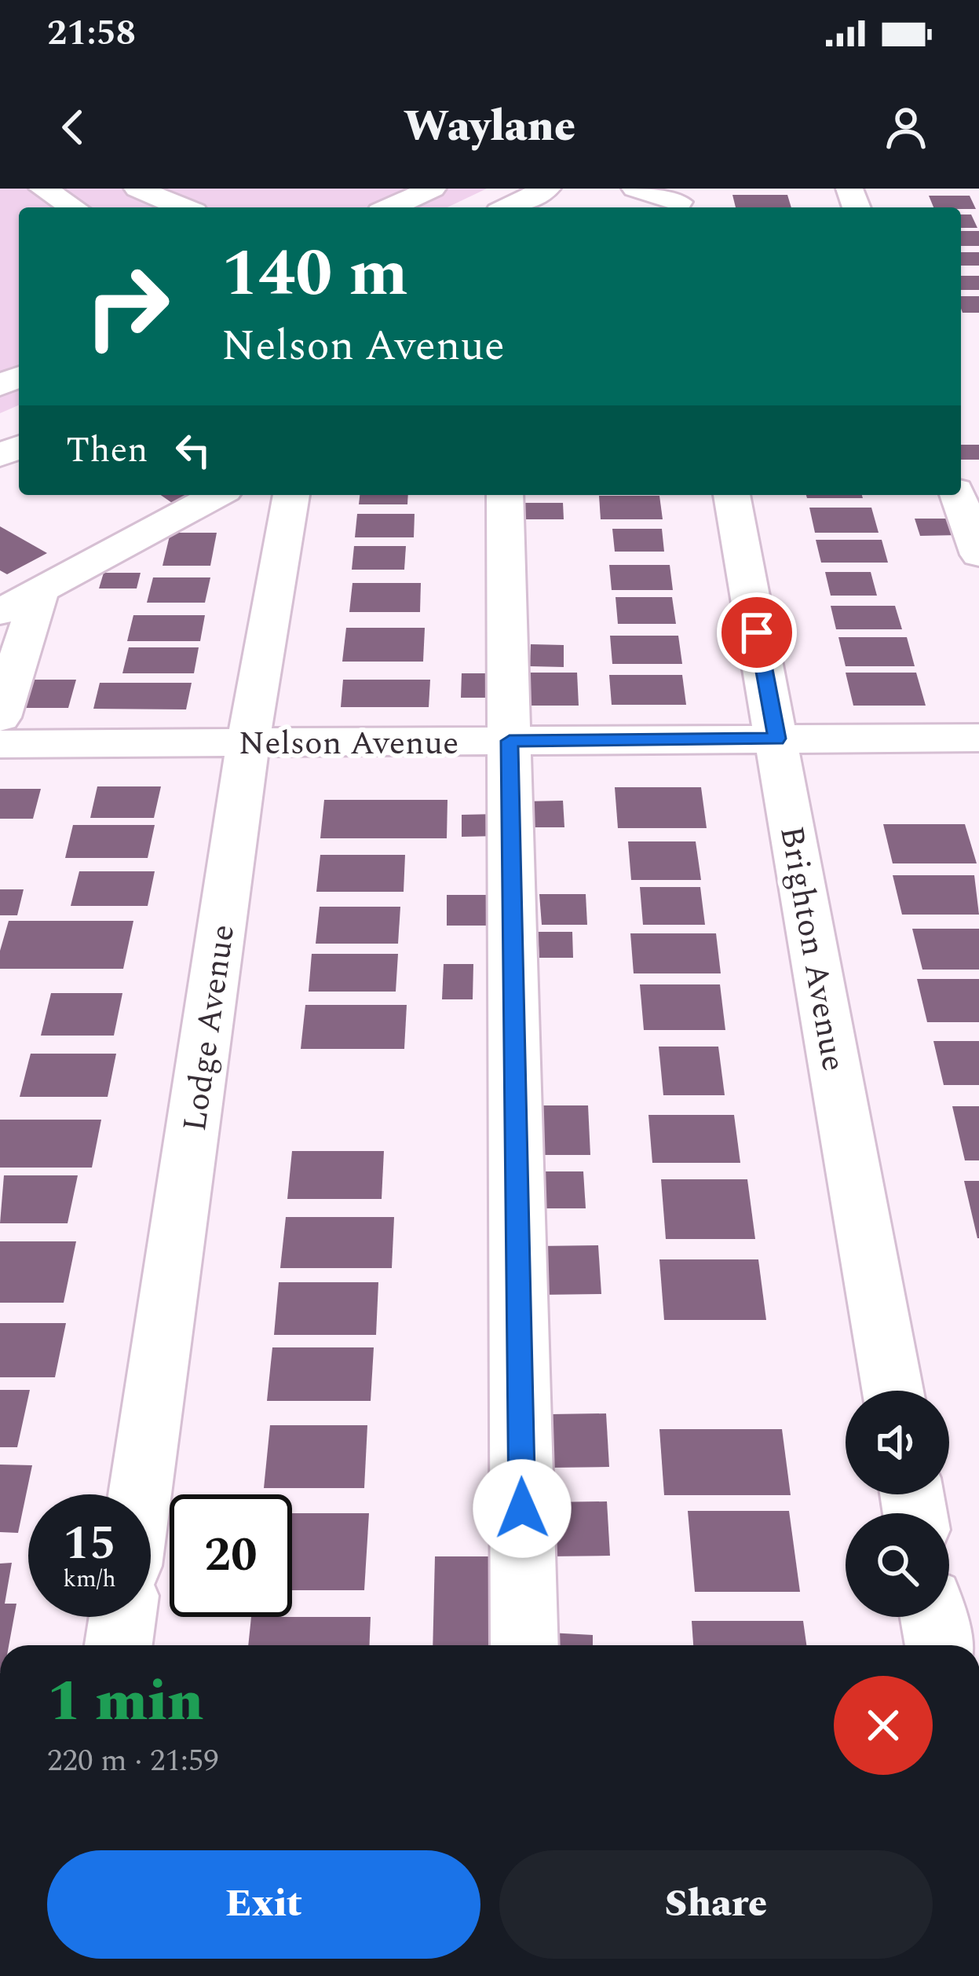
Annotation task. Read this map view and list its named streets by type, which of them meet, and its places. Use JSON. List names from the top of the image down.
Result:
{
  "streets": {
    "street": ["Nelson Avenue", "Brighton Avenue", "Lodge Avenue"]
  },
  "crossings": [
    ["Nelson Avenue", "Brighton Avenue"],
    ["Nelson Avenue", "Lodge Avenue"]
  ],
  "page": {
    "status": "21:58",
    "header": "Waylane",
    "turn": ["140 m", "Nelson Avenue"],
    "then": "Then",
    "speed": "15 km/h",
    "limit": "20",
    "heading": ["1 min", "220 m · 21:59"],
    "buttons": ["Exit", "Share"]
  }
}
